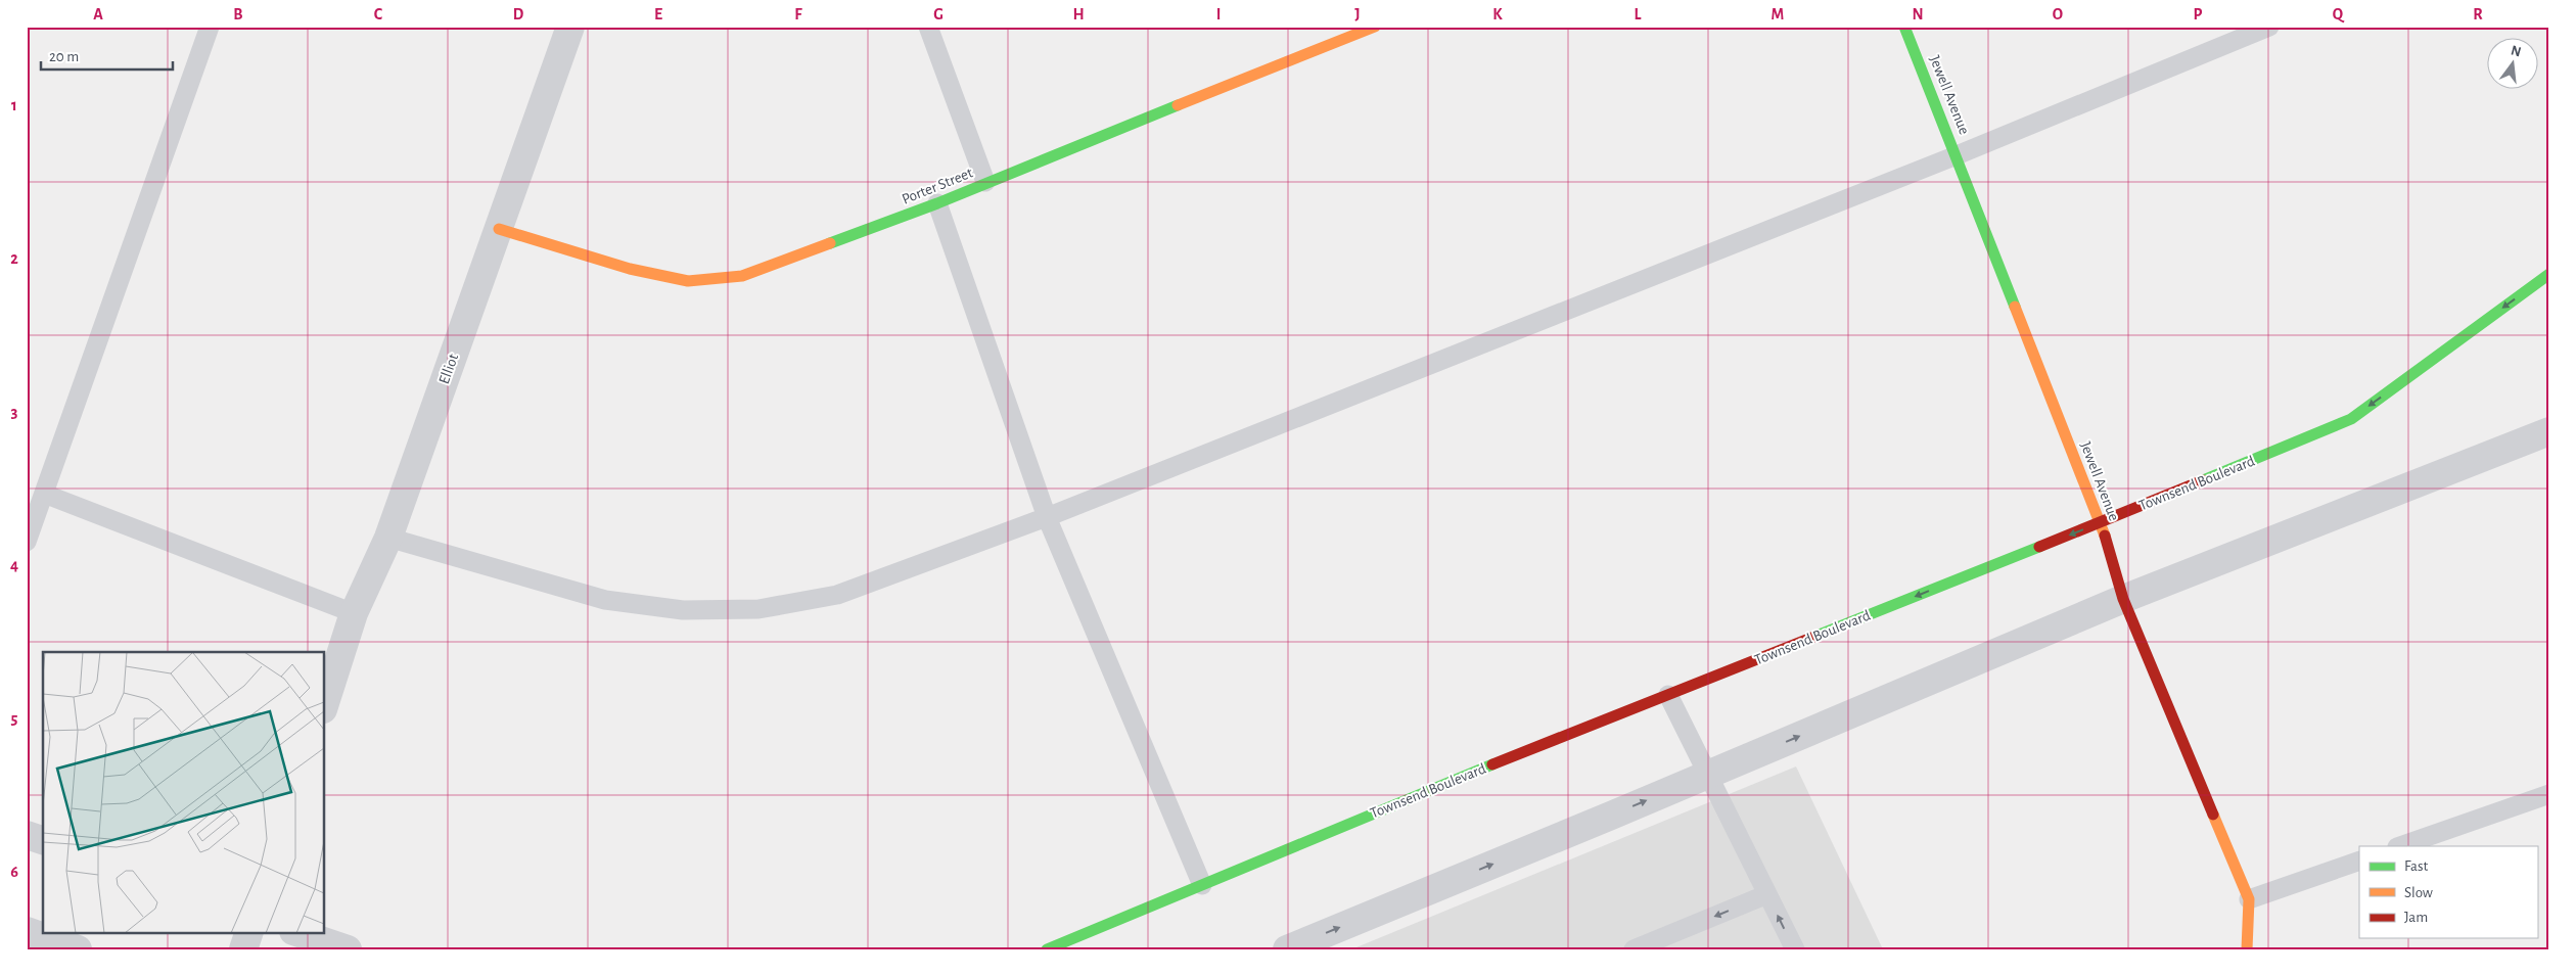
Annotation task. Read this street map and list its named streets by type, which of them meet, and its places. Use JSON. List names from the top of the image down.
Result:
{
  "streets": {
    "street": [
      "Jewell Avenue",
      "Porter Street",
      "Elliot",
      "Townsend Boulevard"
    ]
  },
  "crossings": [
    ["Jewell Avenue", "Townsend Boulevard"],
    ["Porter Street", "Elliot"]
  ],
  "legend": ["Fast", "Slow", "Jam"],
  "scale_bar": "20 m",
  "north": "top",
  "grid": {
    "columns": [
      "A",
      "B",
      "C",
      "D",
      "E",
      "F",
      "G",
      "H",
      "I",
      "J",
      "K",
      "L",
      "M",
      "N",
      "O",
      "P",
      "Q",
      "R"
    ],
    "rows": [
      "1",
      "2",
      "3",
      "4",
      "5",
      "6"
    ]
  }
}
